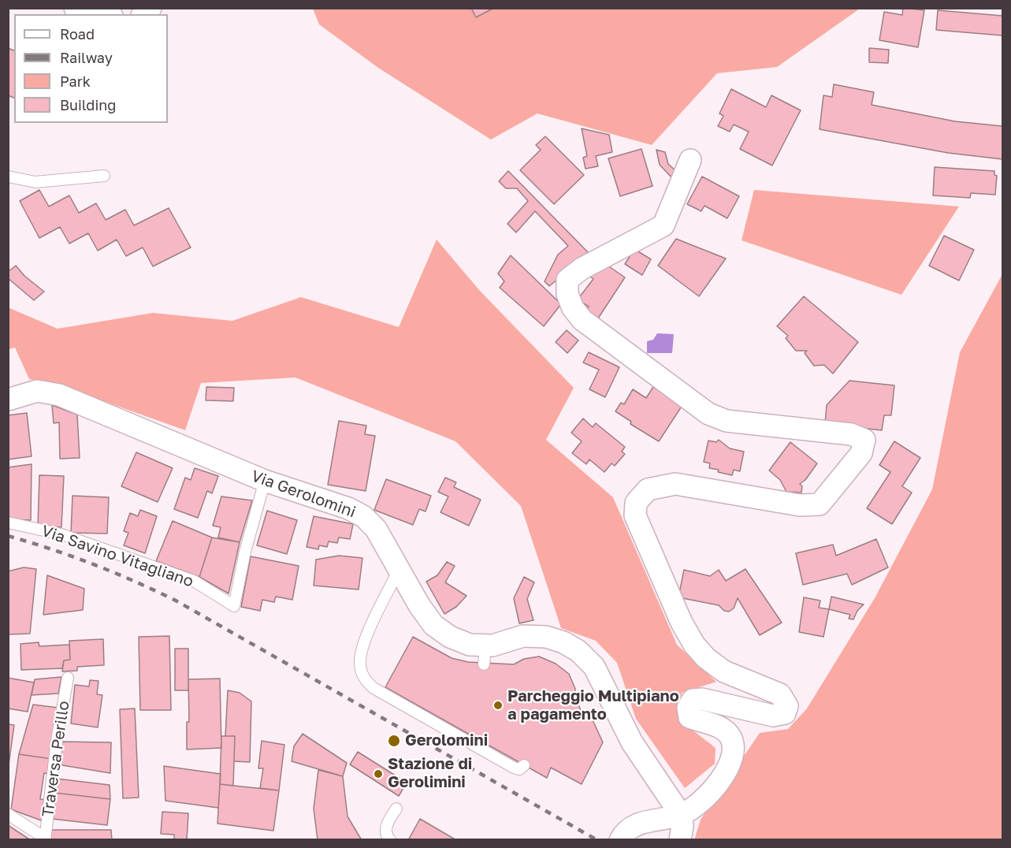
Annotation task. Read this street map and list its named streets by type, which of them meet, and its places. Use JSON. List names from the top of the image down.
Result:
{
  "streets": {
    "street": ["Via Gerolomini"],
    "lane": ["Via Savino Vitagliano", "Traversa Perillo"]
  },
  "crossings": [
    ["Via Gerolomini", "Via Savino Vitagliano"]
  ],
  "places": ["Parcheggio Multipiano a pagamento", "Gerolomini", "Stazione di Gerolimini"],
  "legend": [
    "Road",
    "Railway",
    "Park",
    "Building"
  ]
}
